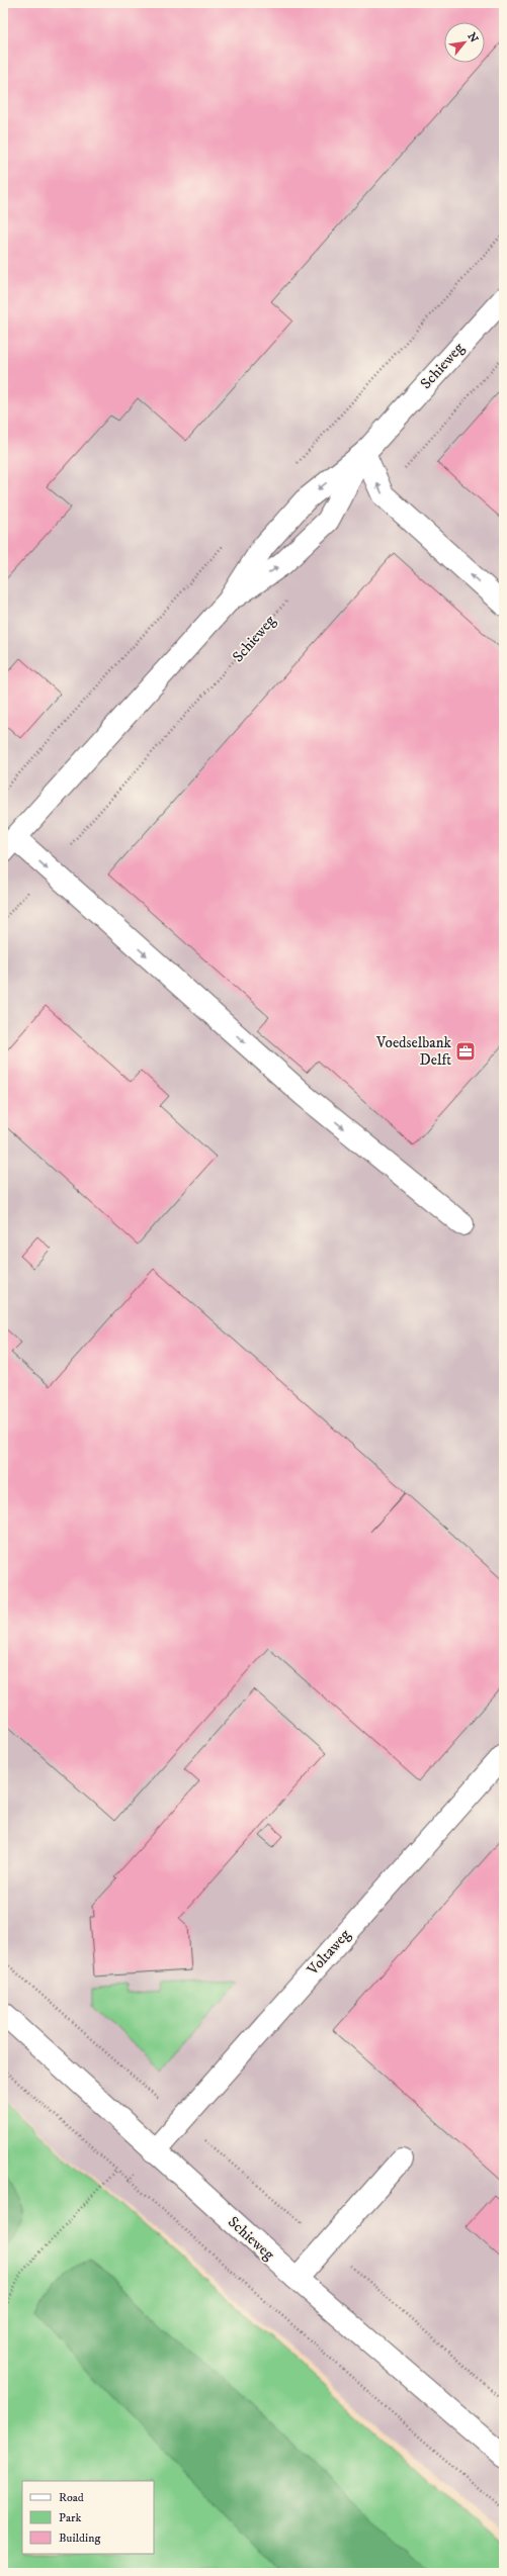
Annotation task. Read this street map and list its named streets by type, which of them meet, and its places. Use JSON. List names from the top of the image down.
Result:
{
  "streets": {
    "street": ["Schieweg", "Voltaweg"]
  },
  "crossings": [
    ["Schieweg", "Voltaweg"]
  ],
  "places": {
    "office": ["Voedselbank Delft"]
  },
  "legend": ["Road", "Park", "Building"],
  "north": "top right"
}
